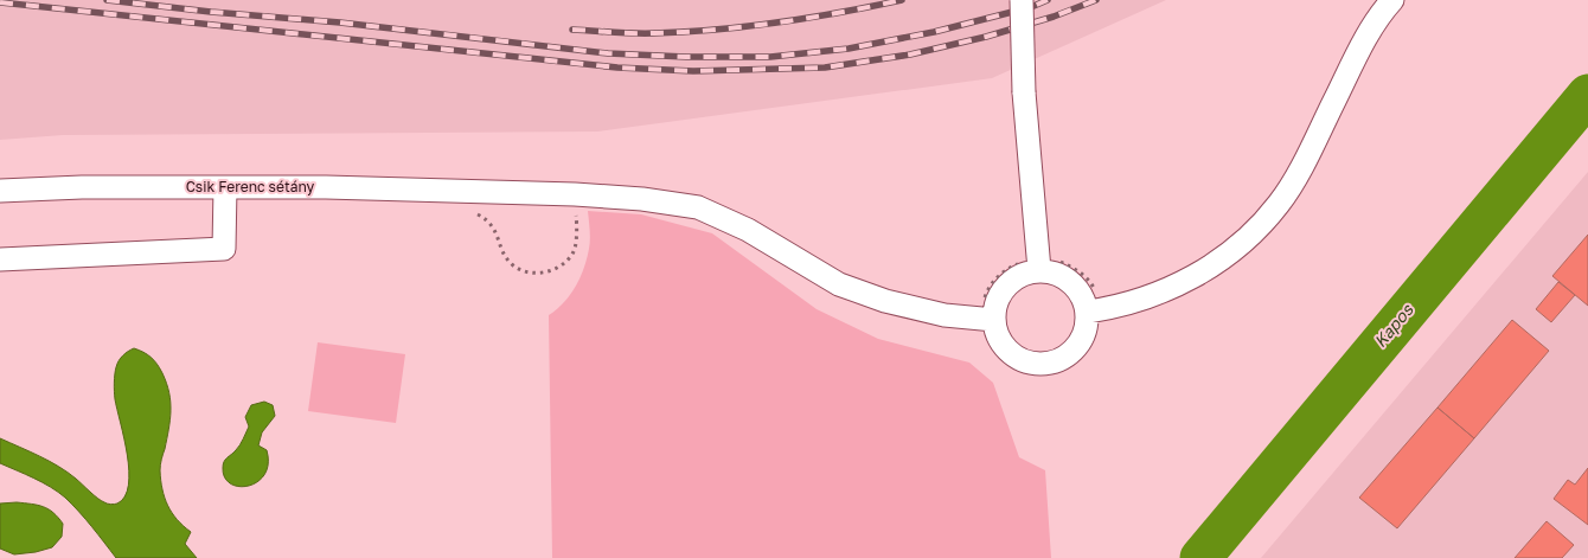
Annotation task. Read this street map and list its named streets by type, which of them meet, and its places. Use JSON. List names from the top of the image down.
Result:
{
  "streets": {
    "street": ["Csik Ferenc sétány"]
  },
  "water": ["Kapos"]
}
